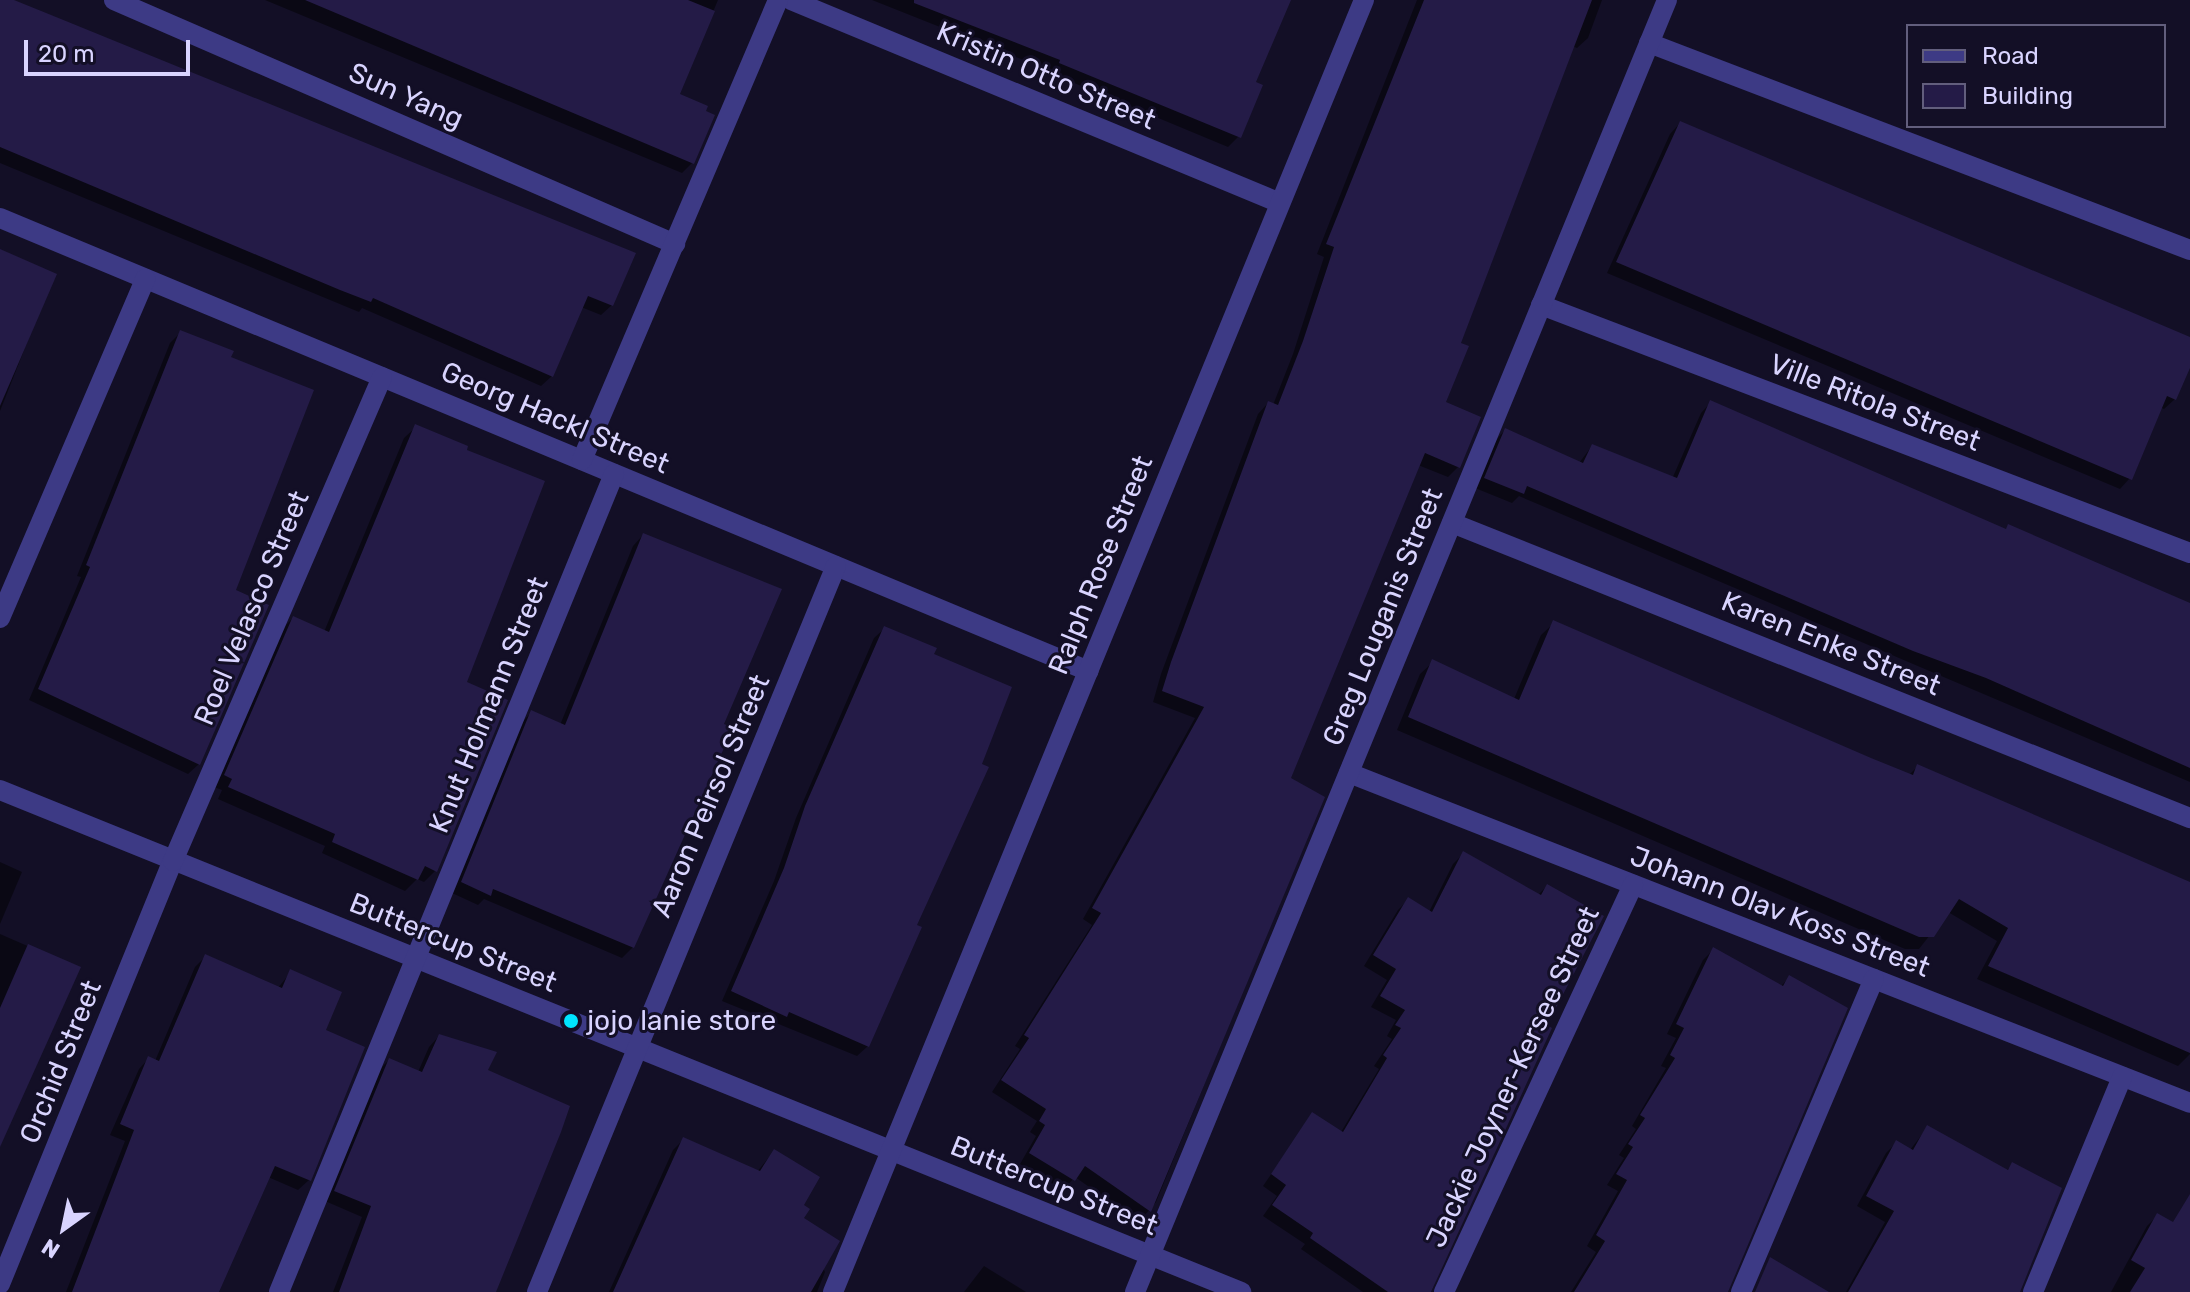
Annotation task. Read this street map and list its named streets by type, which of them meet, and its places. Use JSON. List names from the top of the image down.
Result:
{
  "streets": {
    "street": [
      "Kristin Otto Street",
      "Sun Yang",
      "Ville Ritola Street",
      "Georg Hackl Street",
      "Ralph Rose Street",
      "Roel Velasco Street",
      "Greg Louganis Street",
      "Karen Enke Street",
      "Knut Holmann Street",
      "Aaron Peirsol Street",
      "Johann Olav Koss Street",
      "Buttercup Street",
      "Orchid Street",
      "Jackie Joyner-Kersee Street"
    ]
  },
  "crossings": [
    ["Kristin Otto Street", "Ralph Rose Street"],
    ["Ville Ritola Street", "Greg Louganis Street"],
    ["Georg Hackl Street", "Ralph Rose Street"],
    ["Georg Hackl Street", "Roel Velasco Street"],
    ["Georg Hackl Street", "Knut Holmann Street"],
    ["Georg Hackl Street", "Aaron Peirsol Street"],
    ["Ralph Rose Street", "Buttercup Street"],
    ["Roel Velasco Street", "Buttercup Street"],
    ["Roel Velasco Street", "Orchid Street"],
    ["Greg Louganis Street", "Karen Enke Street"],
    ["Greg Louganis Street", "Johann Olav Koss Street"],
    ["Greg Louganis Street", "Buttercup Street"],
    ["Knut Holmann Street", "Buttercup Street"],
    ["Aaron Peirsol Street", "Buttercup Street"],
    ["Johann Olav Koss Street", "Jackie Joyner-Kersee Street"],
    ["Buttercup Street", "Orchid Street"]
  ],
  "places": ["jojo lanie store"],
  "legend": ["Road", "Building"],
  "scale_bar": "20 m",
  "north": "bottom left"
}
